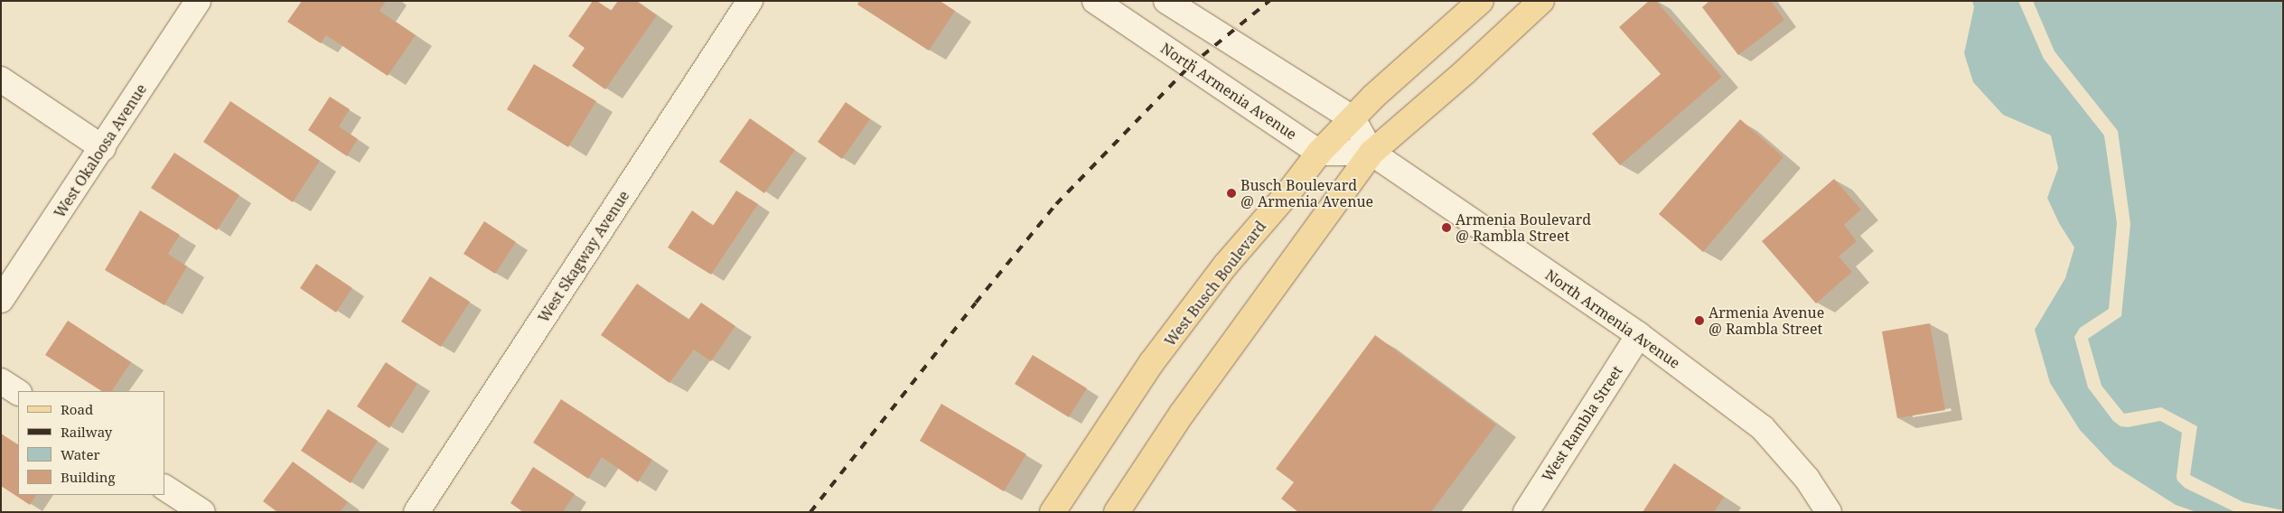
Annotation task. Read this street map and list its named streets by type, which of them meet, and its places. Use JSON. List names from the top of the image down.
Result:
{
  "streets": {
    "main road": ["West Busch Boulevard"],
    "street": [
      "North Armenia Avenue",
      "West Okaloosa Avenue",
      "West Skagway Avenue",
      "West Rambla Street"
    ]
  },
  "crossings": [
    ["North Armenia Avenue", "West Busch Boulevard"],
    ["North Armenia Avenue", "West Rambla Street"]
  ],
  "places": ["Busch Boulevard @ Armenia Avenue", "Armenia Boulevard @ Rambla Street", "Armenia Avenue @ Rambla Street"],
  "legend": [
    "Road",
    "Railway",
    "Water",
    "Building"
  ]
}
